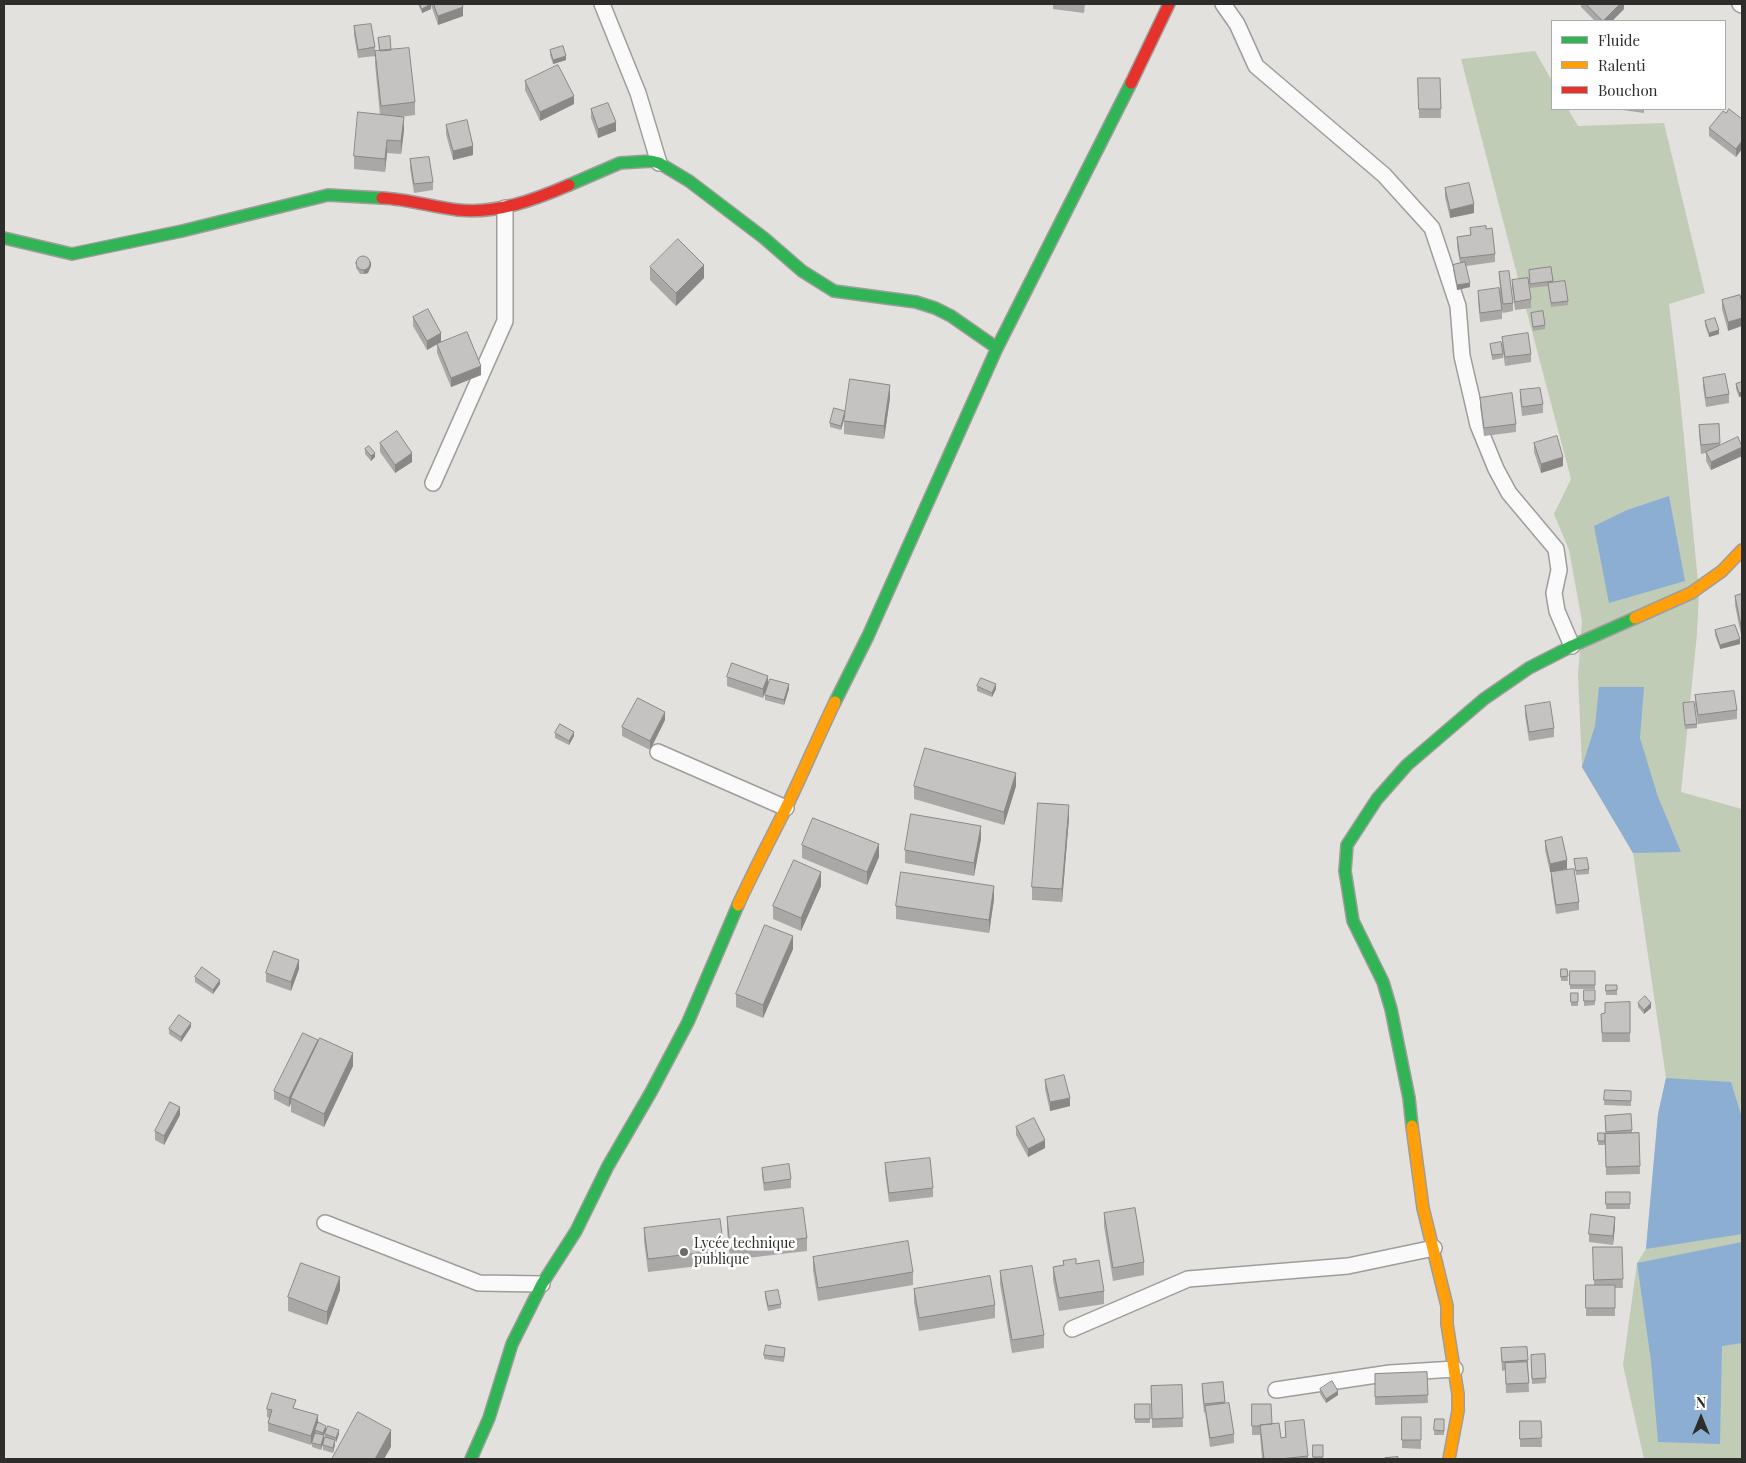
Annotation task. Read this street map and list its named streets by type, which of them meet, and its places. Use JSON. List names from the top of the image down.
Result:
{
  "places": ["Lycée technique publique"],
  "legend": ["Fluide", "Ralenti", "Bouchon"],
  "north": "top"
}
